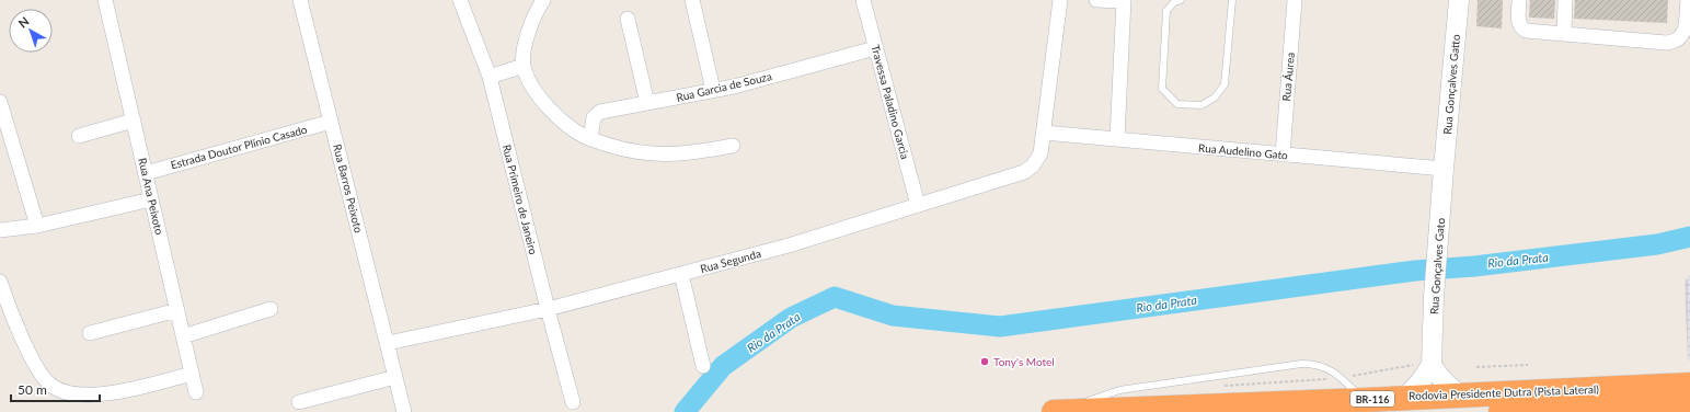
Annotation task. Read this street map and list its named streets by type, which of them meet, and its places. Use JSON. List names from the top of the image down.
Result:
{
  "streets": {
    "highway": ["Rodovia Presidente Dutra (Pista Lateral)", "BR-116"],
    "street": [
      "Rua Áurea",
      "Rua Gonçalves Gatto",
      "Rua Garcia de Souza",
      "Travessa Paladino Garcia",
      "Estrada Doutor Plínio Casado",
      "Rua Audelino Gato",
      "Rua Barros Peixoto",
      "Rua Ana Peixoto",
      "Rua Primeiro de Janeiro",
      "Rua Segunda",
      "Rua Gonçalves Gato"
    ]
  },
  "crossings": [
    ["Rua Áurea", "Rua Audelino Gato"],
    ["Rua Gonçalves Gatto", "Rua Audelino Gato"],
    ["Rua Gonçalves Gatto", "Rua Gonçalves Gato"],
    ["Rua Garcia de Souza", "Travessa Paladino Garcia"],
    ["Travessa Paladino Garcia", "Rua Segunda"],
    ["Estrada Doutor Plínio Casado", "Rua Barros Peixoto"],
    ["Estrada Doutor Plínio Casado", "Rua Ana Peixoto"],
    ["Rua Audelino Gato", "Rua Segunda"],
    ["Rua Audelino Gato", "Rua Gonçalves Gato"],
    ["Rua Barros Peixoto", "Rua Segunda"],
    ["Rua Primeiro de Janeiro", "Rua Segunda"]
  ],
  "water": ["Rio da Prata"],
  "places": ["Tony's Motel"],
  "scale_bar": "50 m",
  "north": "top left"
}
